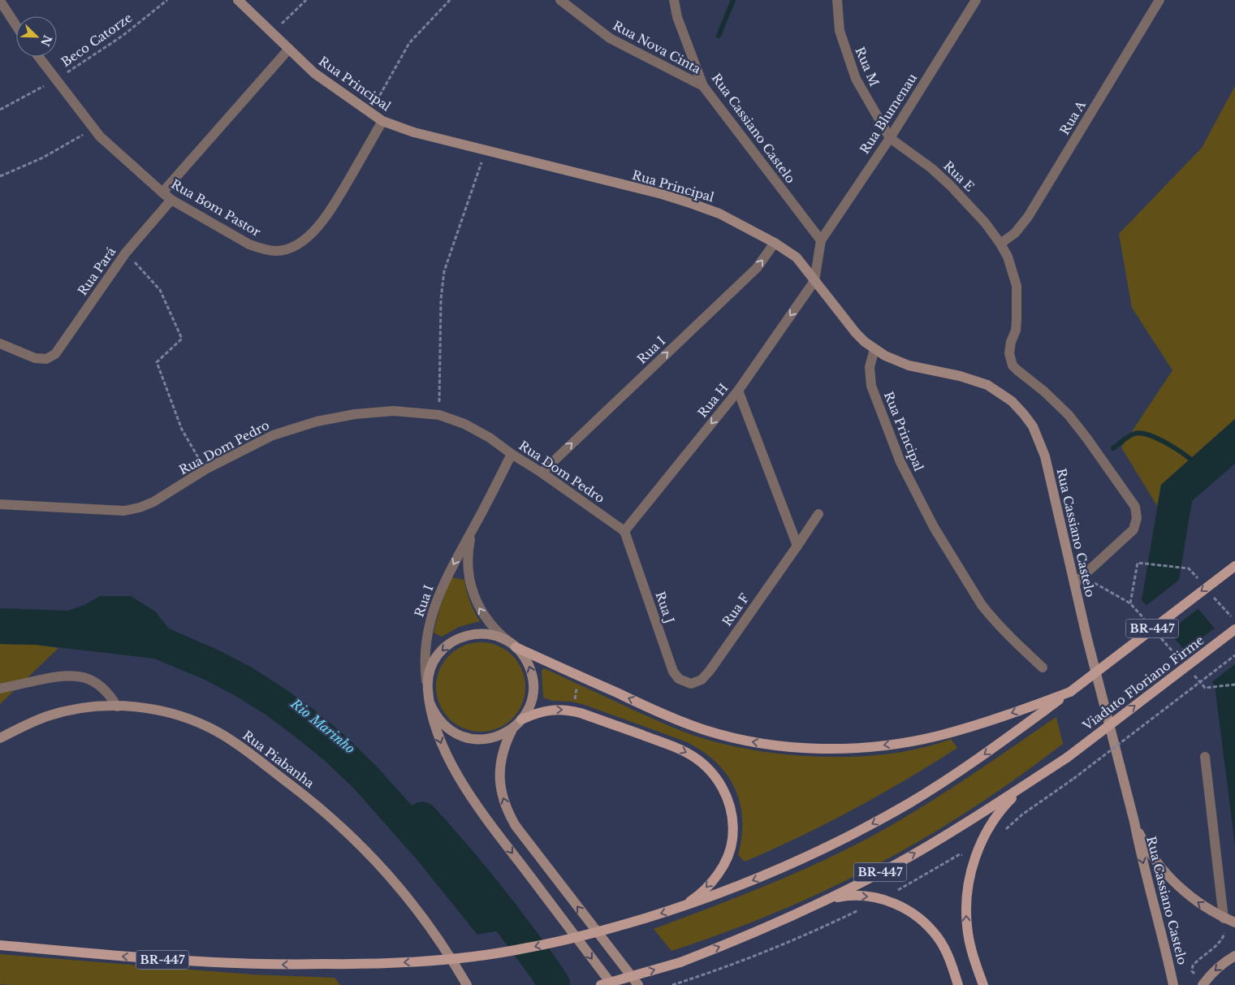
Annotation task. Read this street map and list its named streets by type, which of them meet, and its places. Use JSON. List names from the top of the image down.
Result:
{
  "streets": {
    "main road": [
      "Rua Principal",
      "Rua Cassiano Castelo",
      "BR-447",
      "Viaduto Floriano Firme",
      "Rua Piabanha"
    ],
    "street": [
      "Rua Nova Cinta",
      "Rua M",
      "Rua Blumenau",
      "Rua A",
      "Rua E",
      "Rua Bom Pastor",
      "Rua Pará",
      "Rua I",
      "Rua H",
      "Rua Dom Pedro",
      "Rua J",
      "Rua F"
    ],
    "path": ["Beco Catorze"]
  },
  "crossings": [
    ["Beco Catorze", "Rua Bom Pastor"],
    ["Rua Nova Cinta", "Rua Cassiano Castelo"],
    ["Rua M", "Rua Blumenau"],
    ["Rua M", "Rua E"],
    ["Rua Principal", "Rua Cassiano Castelo"],
    ["Rua Principal", "Rua Bom Pastor"],
    ["Rua Principal", "Rua I"],
    ["Rua Principal", "Rua H"],
    ["Rua Blumenau", "Rua Cassiano Castelo"],
    ["Rua Blumenau", "Rua E"],
    ["Rua A", "Rua E"],
    ["Rua Cassiano Castelo", "Rua E"],
    ["Rua Bom Pastor", "Rua Pará"],
    ["Rua I", "Rua Dom Pedro"],
    ["Rua H", "Rua Dom Pedro"],
    ["Rua H", "Rua J"],
    ["Rua Dom Pedro", "Rua J"],
    ["Rua J", "Rua F"],
    ["BR-447", "Viaduto Floriano Firme"]
  ],
  "one_way": ["Rua H"],
  "water": ["Rio Marinho"],
  "north": "bottom right"
}
